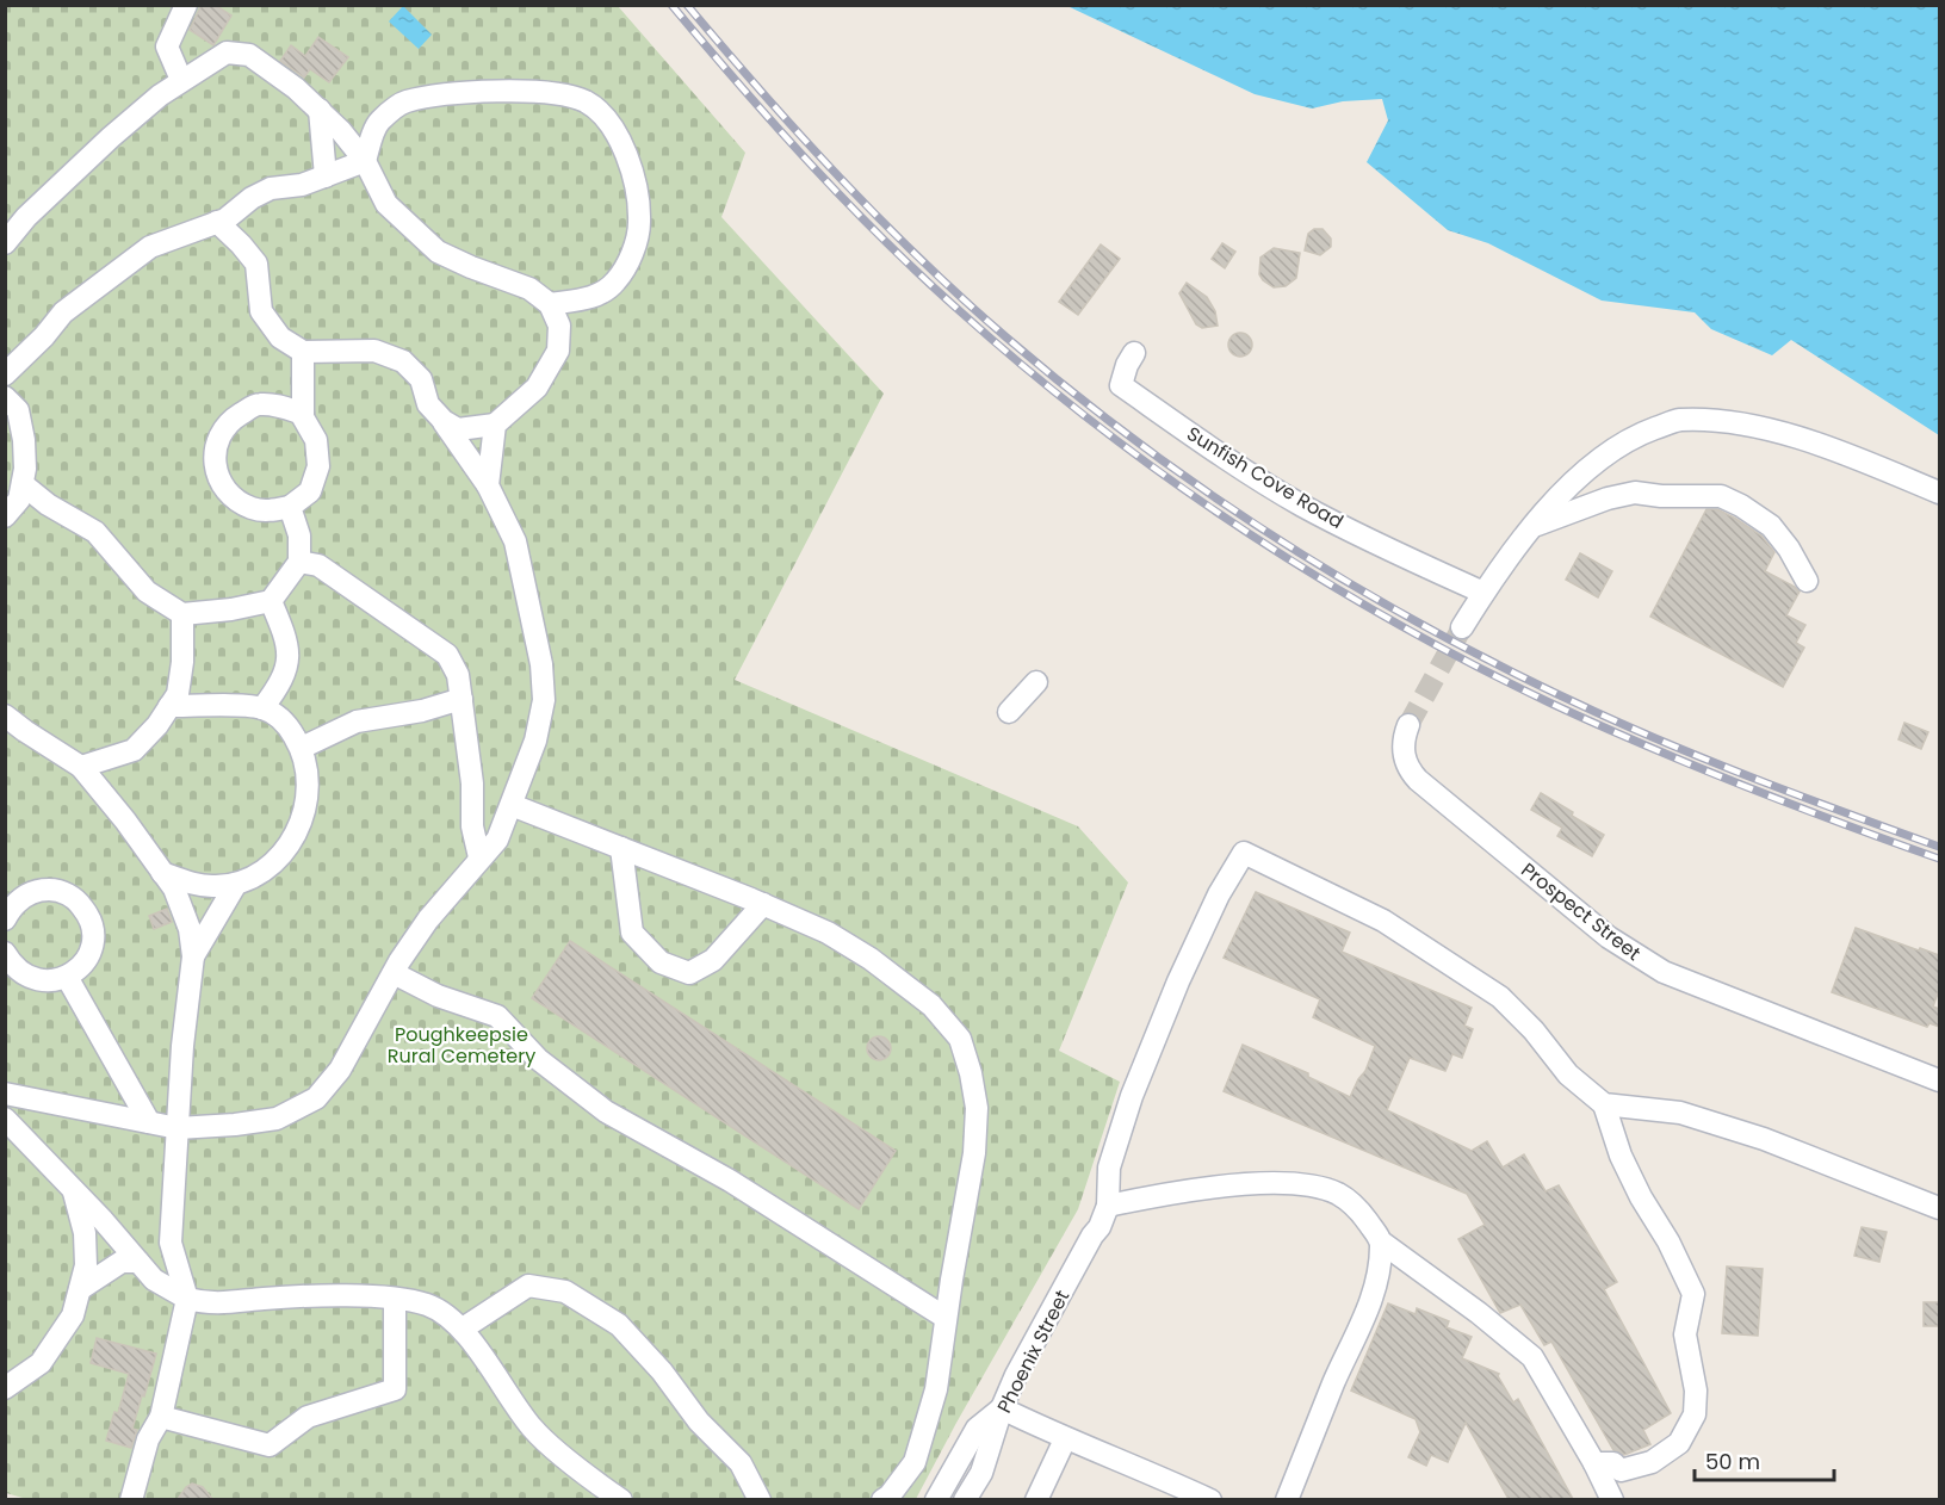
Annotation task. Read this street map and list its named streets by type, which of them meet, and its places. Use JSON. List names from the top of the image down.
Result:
{
  "streets": {
    "street": ["Sunfish Cove Road", "Prospect Street", "Phoenix Street"]
  },
  "parks": ["Poughkeepsie Rural Cemetery"],
  "scale_bar": "50 m"
}
